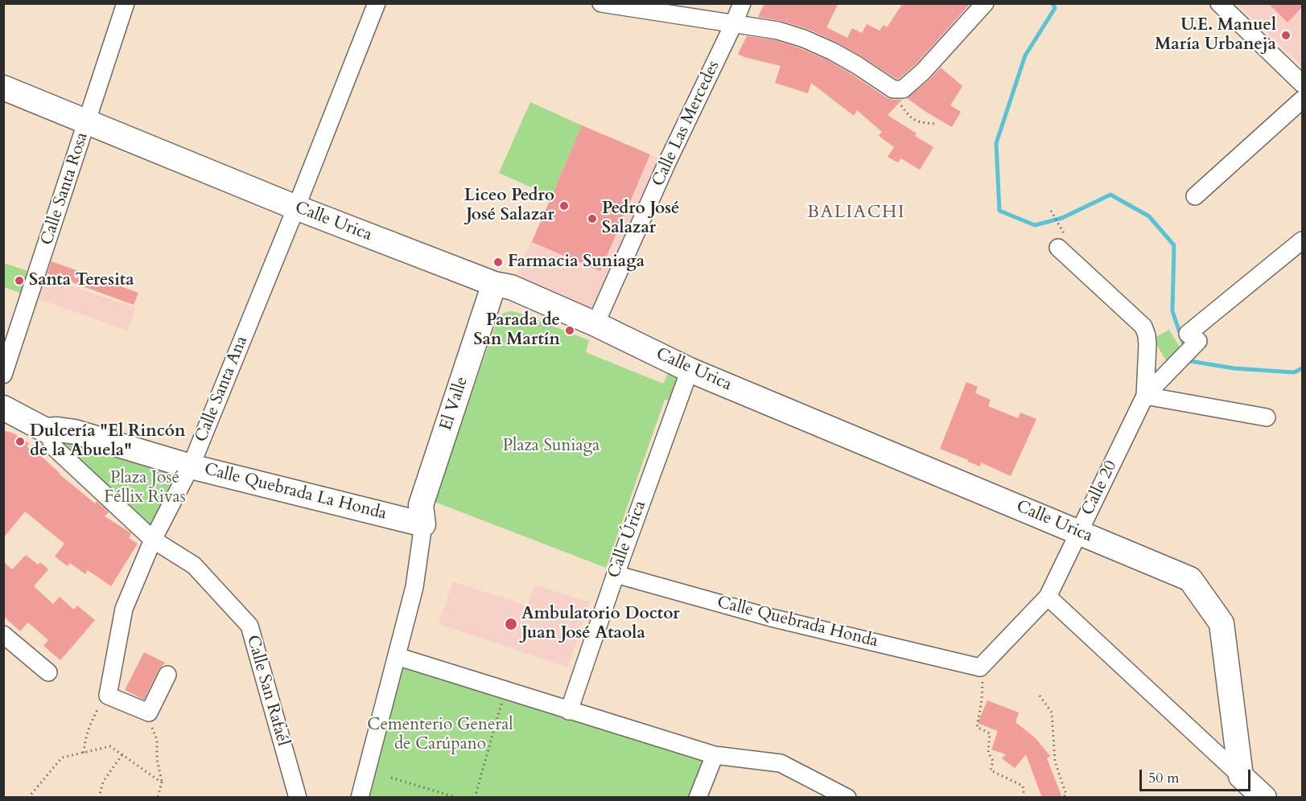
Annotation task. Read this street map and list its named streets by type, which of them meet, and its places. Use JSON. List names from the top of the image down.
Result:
{
  "streets": {
    "main road": ["Calle Urica", "El Valle", "Calle Quebrada La Honda"],
    "street": [
      "Calle Las Mercedes",
      "Calle Santa Rosa",
      "Calle Santa Ana",
      "Calle 20",
      "Calle Úrica",
      "Calle Quebrada Honda",
      "Calle San Rafaél"
    ]
  },
  "crossings": [
    ["Calle Las Mercedes", "Calle Urica"],
    ["Calle Santa Rosa", "Calle Urica"],
    ["Calle Urica", "Calle Santa Ana"],
    ["Calle Urica", "El Valle"],
    ["Calle Urica", "Calle 20"],
    ["Calle Urica", "Calle Úrica"],
    ["Calle Santa Ana", "Calle Quebrada La Honda"],
    ["Calle Santa Ana", "Calle San Rafaél"],
    ["El Valle", "Calle Quebrada La Honda"],
    ["Calle 20", "Calle Quebrada Honda"],
    ["Calle Úrica", "Calle Quebrada Honda"]
  ],
  "districts": ["BALIACHI"],
  "parks": ["Plaza Suniaga", "Plaza José Féllix Rivas", "Cementerio General de Carúpano"],
  "places": [
    "U.E. Manuel María Urbaneja",
    "Liceo Pedro José Salazar",
    "Pedro José Salazar",
    "Farmacia Suniaga",
    "Santa Teresita",
    "Parada de San Martín",
    "Dulcería \"El Rincón de la Abuela\"",
    "Ambulatorio Doctor Juan José Ataola"
  ],
  "scale_bar": "50 m"
}
